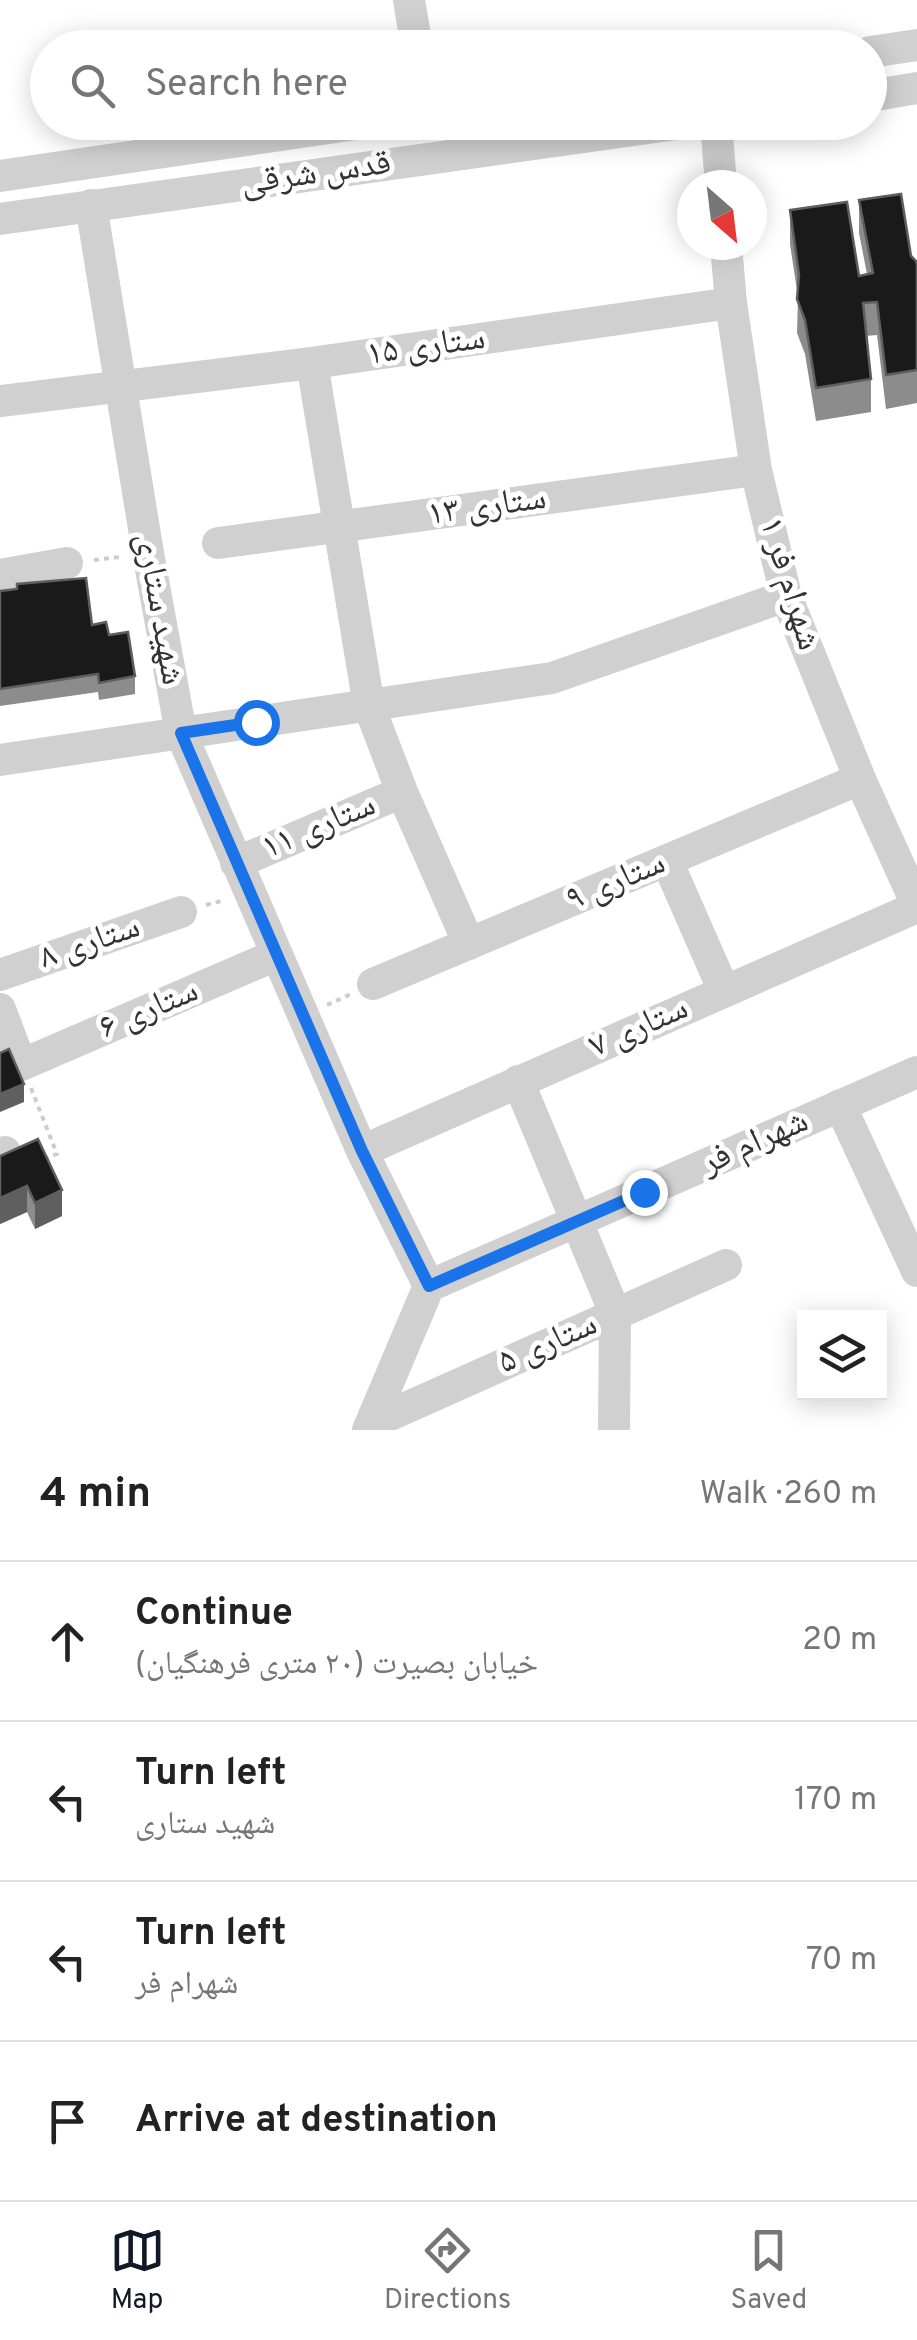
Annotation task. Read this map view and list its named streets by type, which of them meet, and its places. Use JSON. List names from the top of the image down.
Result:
{
  "streets": {
    "street": [
      "قدس شرقی",
      "ستاری ۱۵",
      "ستاری ۱۳",
      "شهرام فر ۱",
      "شهید ستاری",
      "ستاری ۱۱",
      "ستاری ۹",
      "ستاری ۸",
      "ستاری ۶",
      "ستاری ۷",
      "شهرام فر",
      "ستاری ۵"
    ]
  },
  "crossings": [
    ["قدس شرقی", "شهید ستاری"],
    ["ستاری ۱۵", "شهرام فر ۱"],
    ["ستاری ۱۵", "شهید ستاری"],
    ["ستاری ۱۳", "شهرام فر ۱"],
    ["شهرام فر ۱", "ستاری ۹"],
    ["شهرام فر ۱", "ستاری ۷"],
    ["شهید ستاری", "ستاری ۱۱"],
    ["شهید ستاری", "ستاری ۶"],
    ["شهید ستاری", "ستاری ۷"],
    ["شهید ستاری", "شهرام فر"]
  ],
  "north": "bottom right",
  "page": {
    "search": "Search here",
    "heading": ["4 min", "Walk · 260 m"],
    "list": [
      ["Continue", "خیابان بصیرت (۲۰ متری فرهنگیان)", "20 m"],
      ["Turn left", "شهید ستاری", "170 m"],
      ["Turn left", "شهرام فر", "70 m"],
      "Arrive at destination"
    ],
    "nav": ["Map", "Directions", "Saved"]
  }
}
